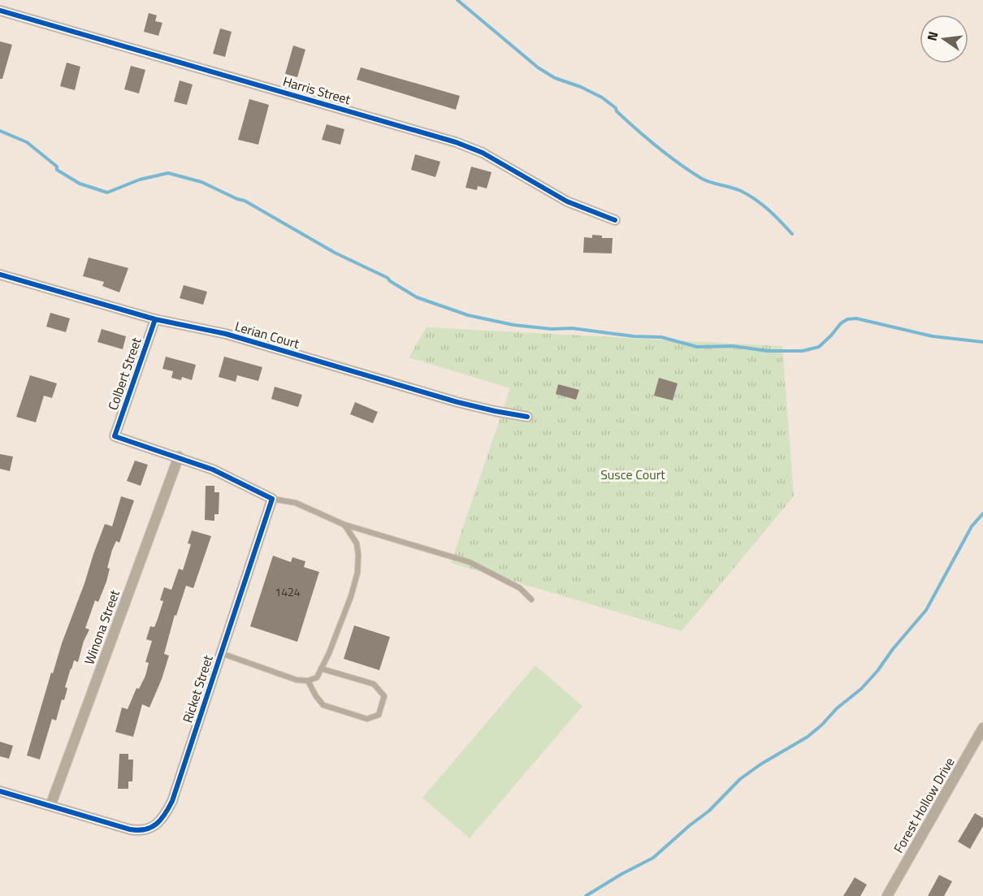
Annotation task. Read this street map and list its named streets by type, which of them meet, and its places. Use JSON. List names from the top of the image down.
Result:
{
  "streets": {
    "street": [
      "Harris Street",
      "Lerian Court",
      "Colbert Street",
      "Winona Street",
      "Ricket Street",
      "Forest Hollow Drive"
    ]
  },
  "crossings": [
    ["Lerian Court", "Colbert Street"],
    ["Colbert Street", "Winona Street"],
    ["Winona Street", "Ricket Street"]
  ],
  "parks": ["Susce Court"],
  "house_numbers": ["1424"],
  "north": "left"
}
